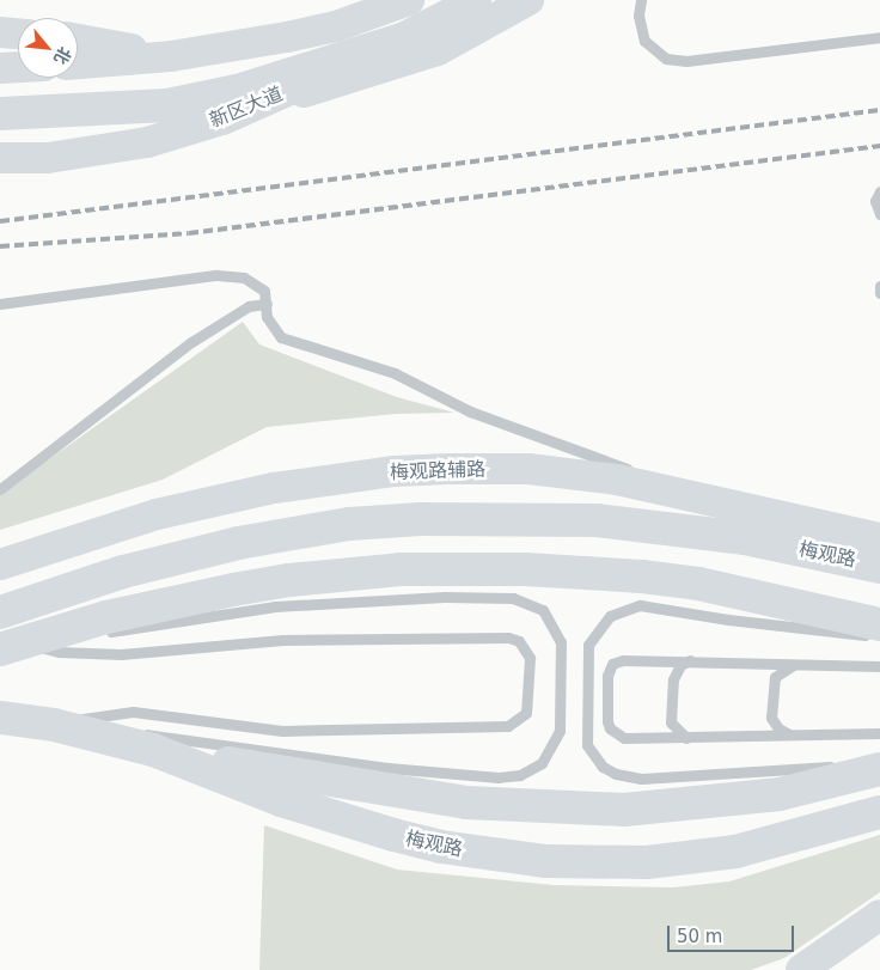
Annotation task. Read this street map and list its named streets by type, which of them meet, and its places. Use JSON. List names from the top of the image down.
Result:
{
  "streets": {
    "highway": ["梅观路"],
    "main road": ["新区大道", "梅观路辅路"]
  },
  "scale_bar": "50 m",
  "north": "bottom right"
}
